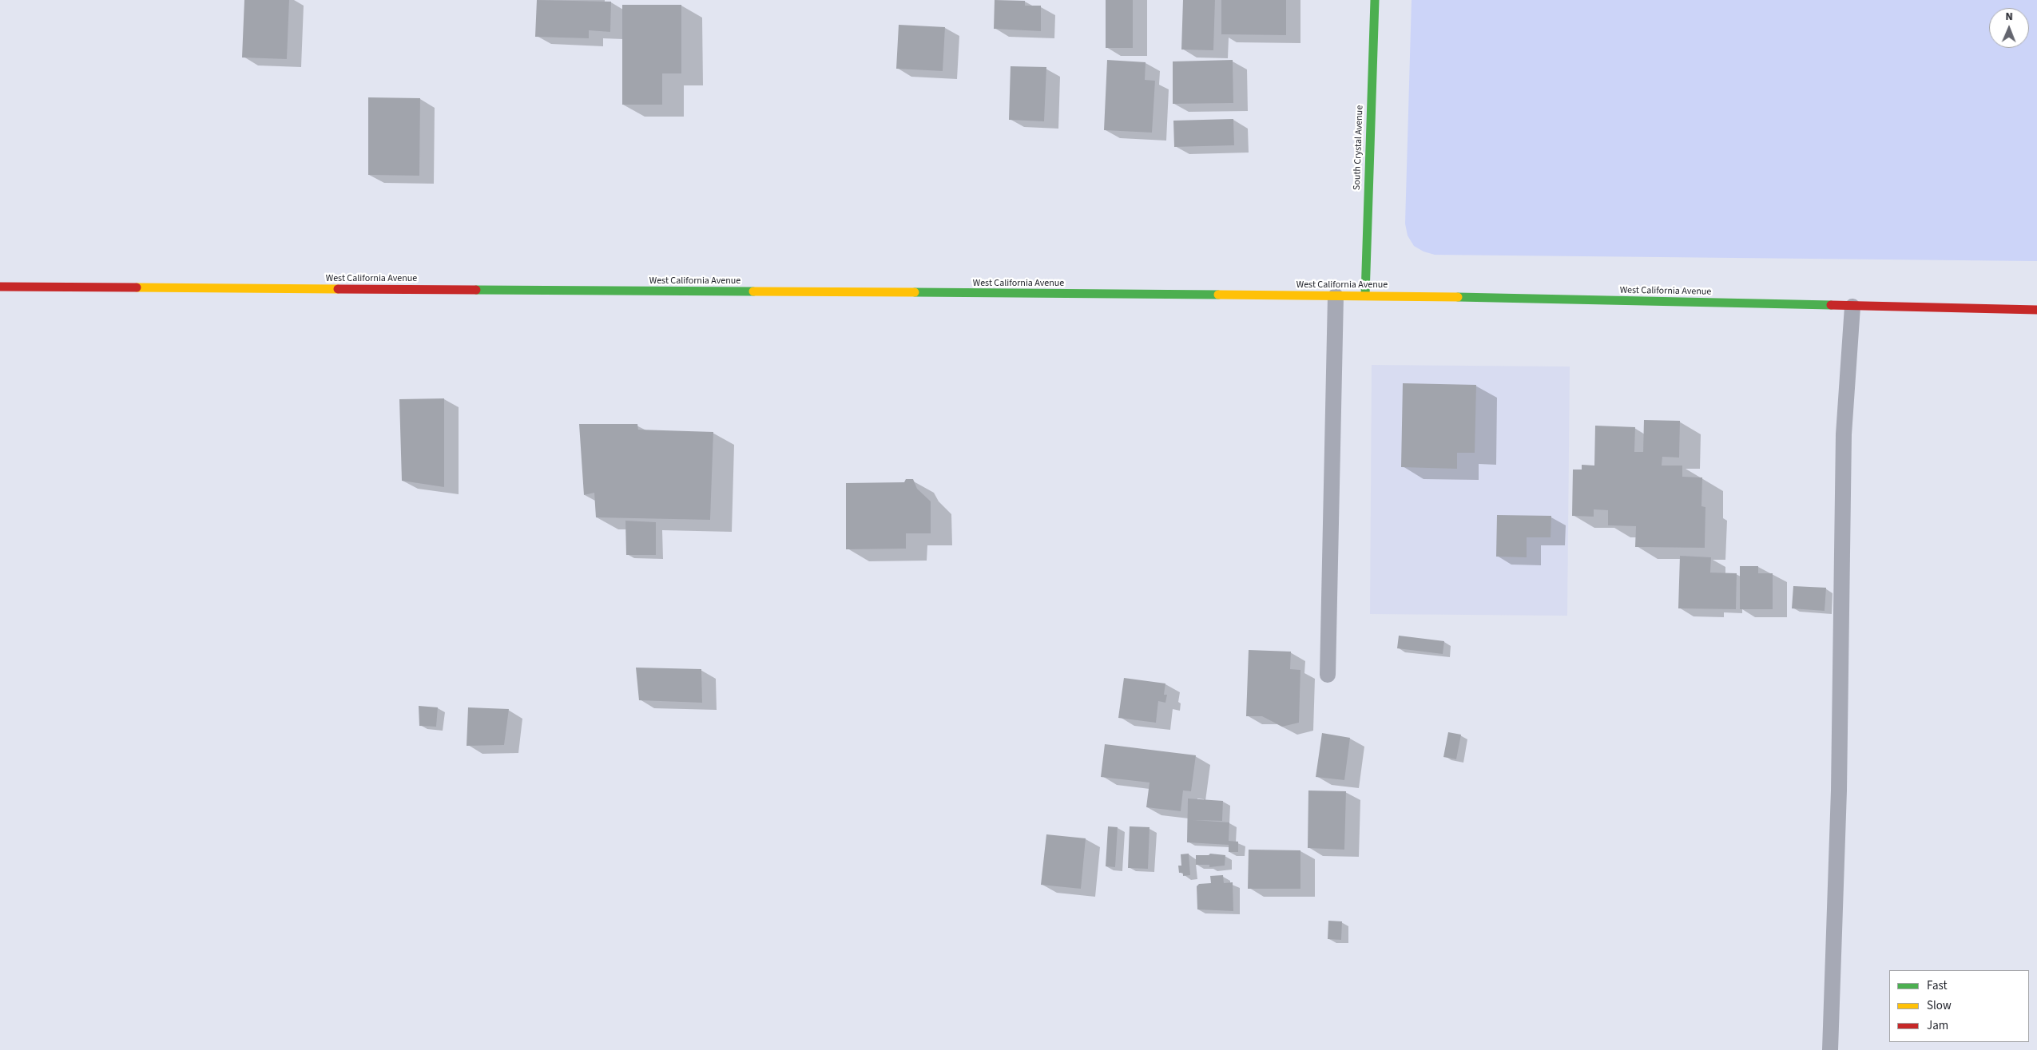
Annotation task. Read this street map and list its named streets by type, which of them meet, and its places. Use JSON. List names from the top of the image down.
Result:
{
  "streets": {
    "main road": ["South Crystal Avenue", "West California Avenue"]
  },
  "crossings": [
    ["South Crystal Avenue", "West California Avenue"]
  ],
  "legend": ["Fast", "Slow", "Jam"],
  "north": "top"
}
